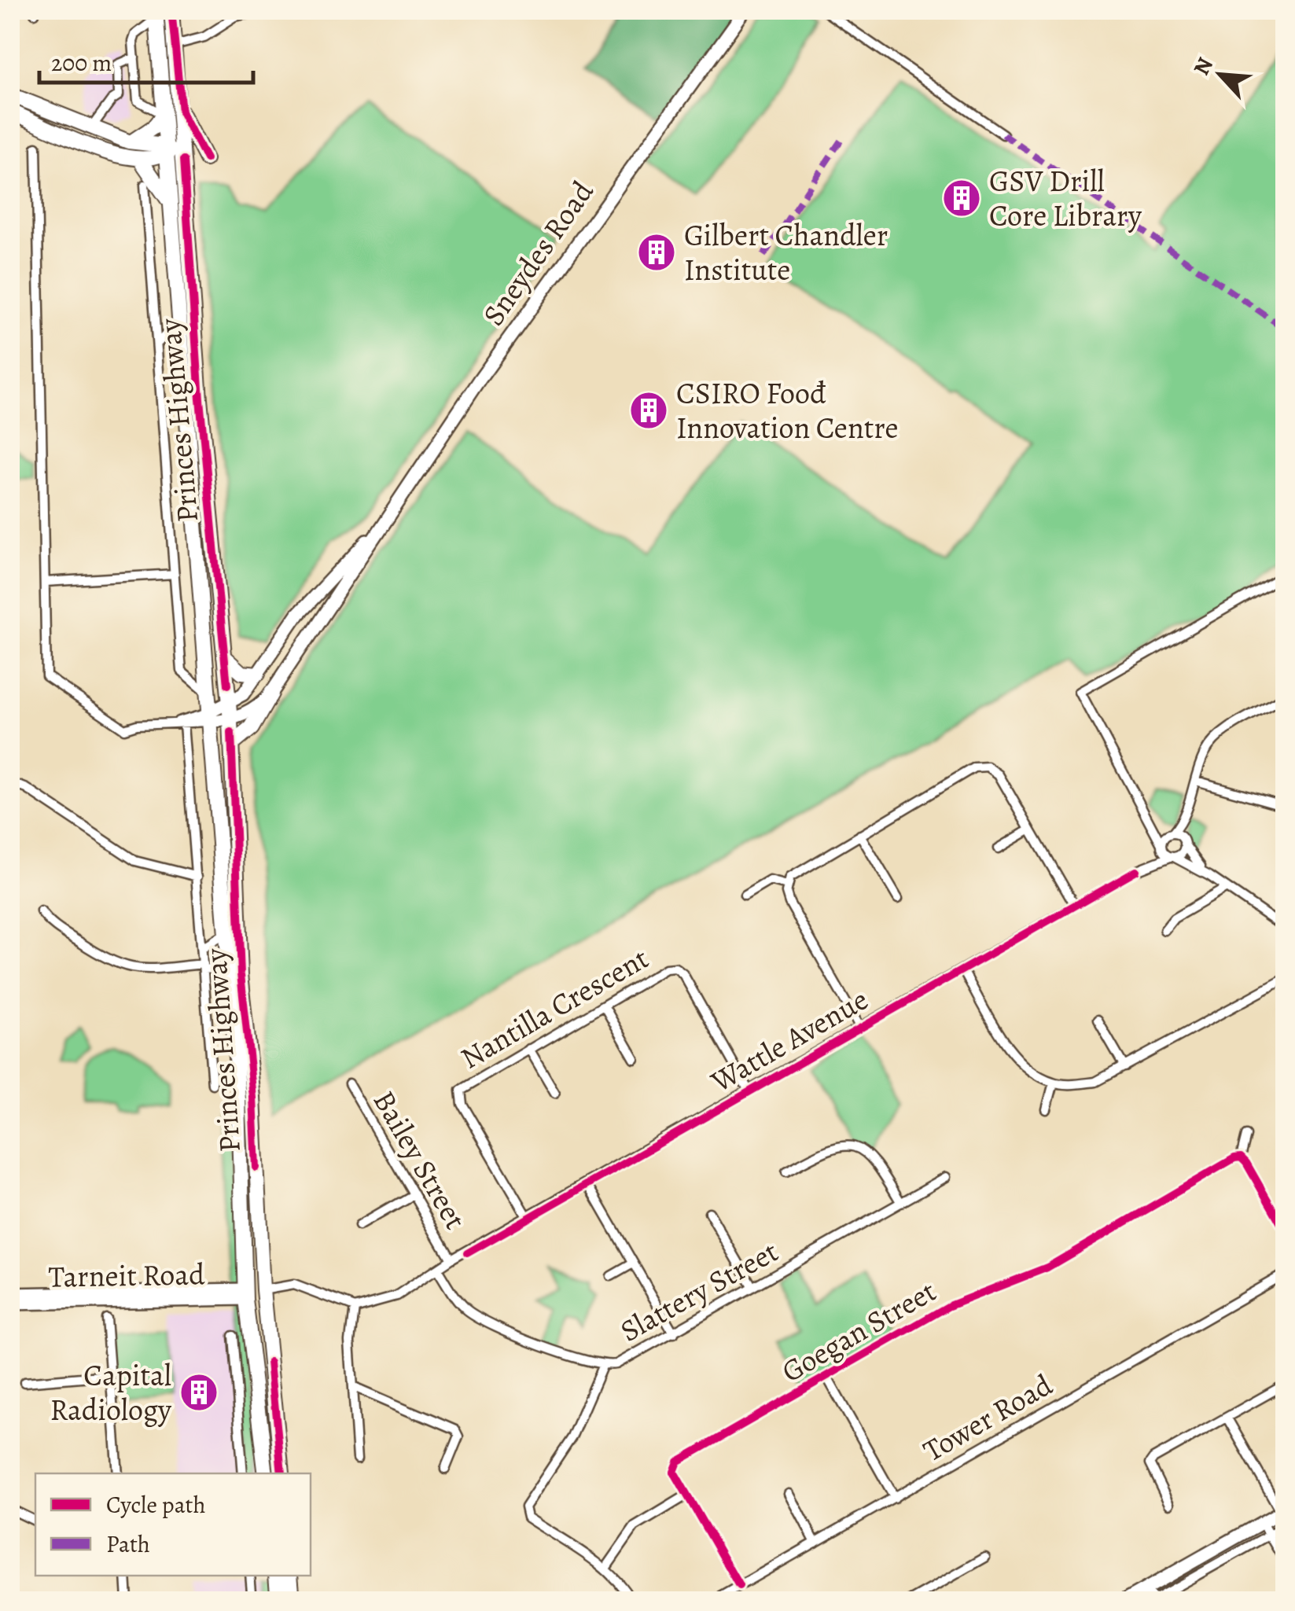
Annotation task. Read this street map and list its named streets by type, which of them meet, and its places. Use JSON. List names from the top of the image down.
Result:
{
  "streets": {
    "highway": ["Princes Highway"],
    "main road": ["Sneydes Road", "Tarneit Road"],
    "street": [
      "Nantilla Crescent",
      "Wattle Avenue",
      "Bailey Street",
      "Slattery Street",
      "Goegan Street",
      "Tower Road"
    ]
  },
  "crossings": [
    ["Sneydes Road", "Princes Highway"],
    ["Princes Highway", "Tarneit Road"],
    ["Nantilla Crescent", "Wattle Avenue"],
    ["Wattle Avenue", "Bailey Street"],
    ["Wattle Avenue", "Slattery Street"],
    ["Goegan Street", "Tower Road"]
  ],
  "places": {
    "building": [
      "GSV Drill Core Library",
      "Gilbert Chandler Institute",
      "CSIRO Foođ Innovation Centre",
      "Capital Radiology"
    ]
  },
  "legend": ["Cycle path", "Path"],
  "scale_bar": "200 m",
  "north": "top left"
}
